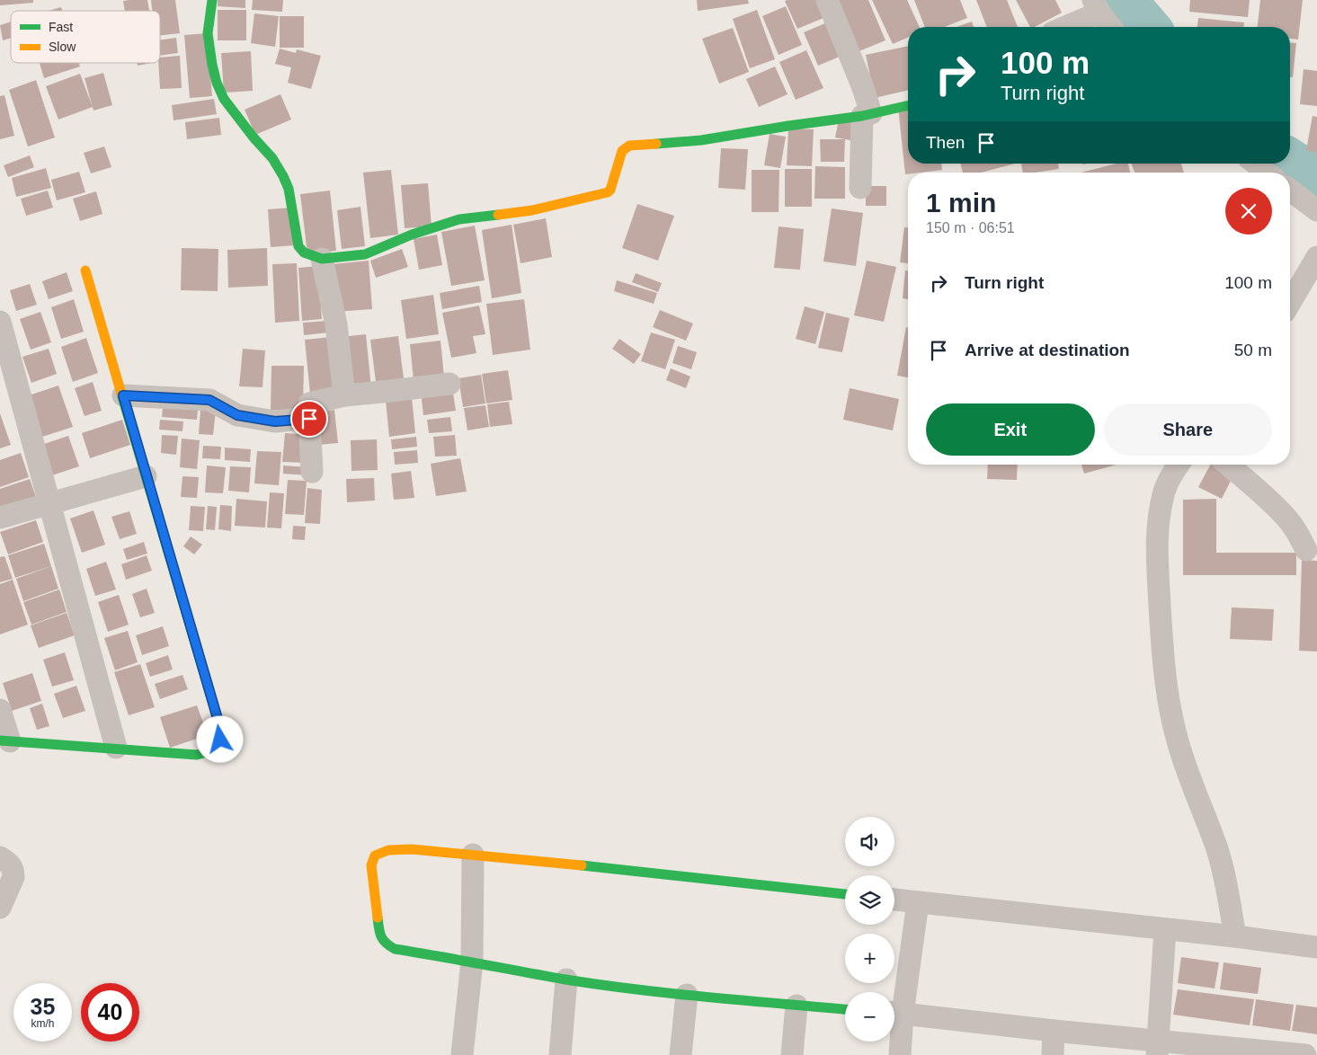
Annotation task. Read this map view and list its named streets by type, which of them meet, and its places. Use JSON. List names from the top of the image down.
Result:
{
  "legend": ["Fast", "Slow"],
  "page": {
    "turn": ["100 m", "Turn right"],
    "then": "Then",
    "heading": ["1 min", "150 m · 06:51"],
    "list": [
      {
        "name": "Turn right",
        "value": "100 m"
      },
      {
        "name": "Arrive at destination",
        "value": "50 m"
      }
    ],
    "buttons": ["Exit", "Share"],
    "map_buttons": ["+", "−"],
    "speed": "35 km/h",
    "limit": "40"
  }
}
